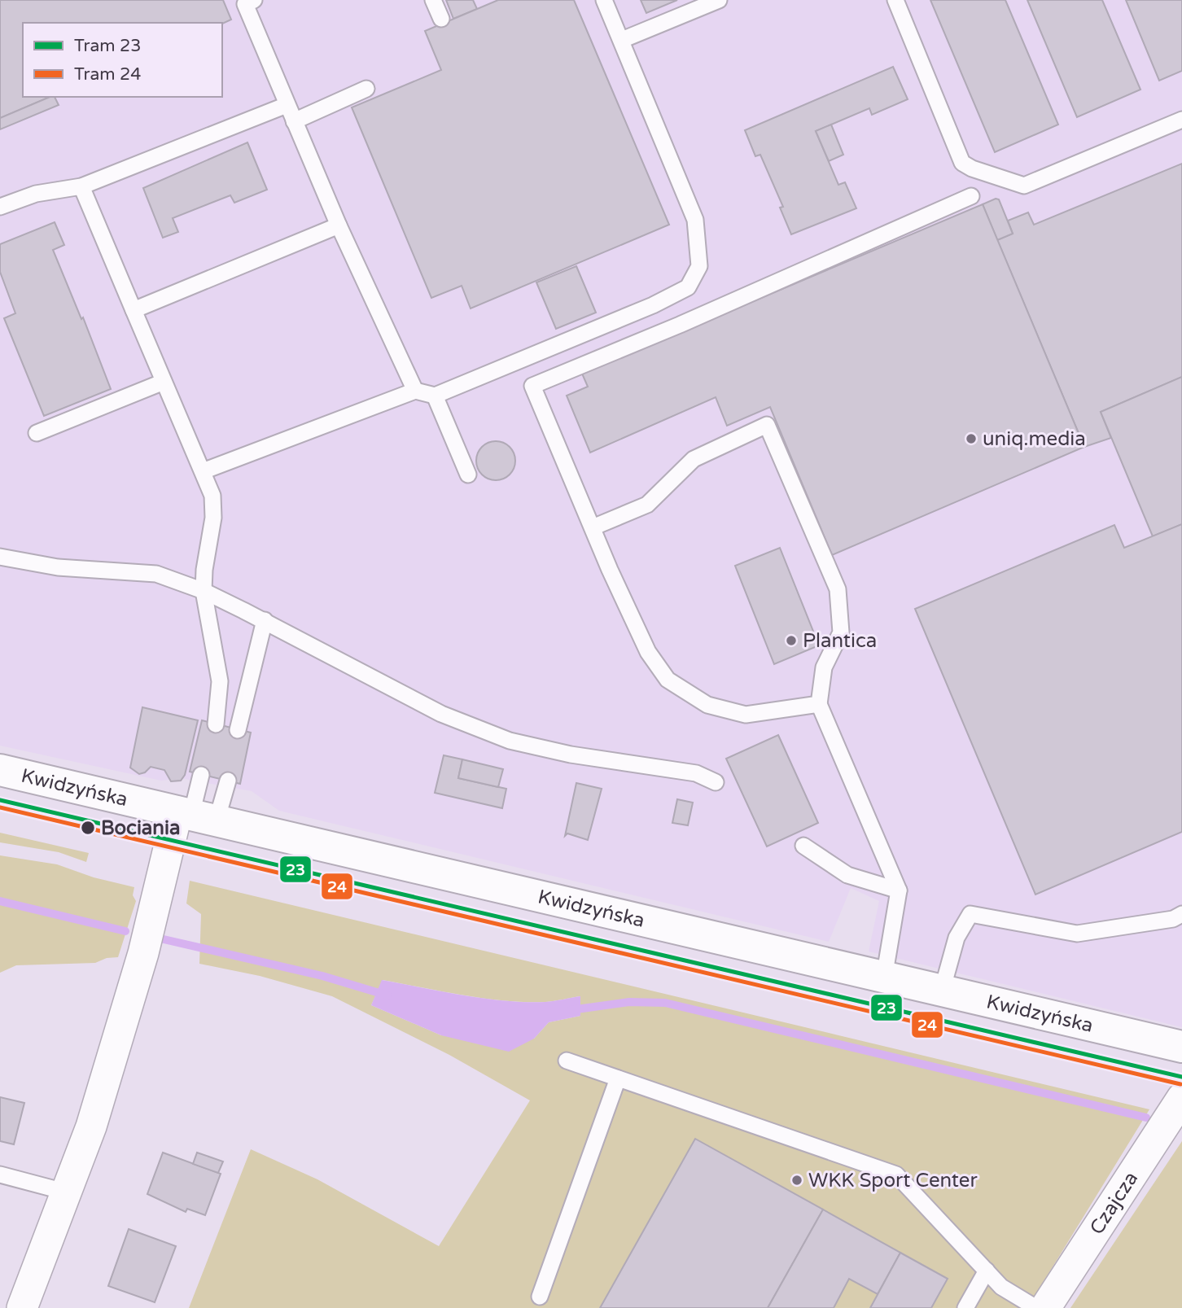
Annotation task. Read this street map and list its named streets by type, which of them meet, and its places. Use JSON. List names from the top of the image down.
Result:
{
  "streets": {
    "street": ["Kwidzyńska", "Czajcza"]
  },
  "places": [
    "uniq.media",
    "Plantica",
    "Bociania",
    "WKK Sport Center"
  ],
  "lines": ["tram line 23", "tram line 24"],
  "legend": ["Tram 23", "Tram 24"]
}
